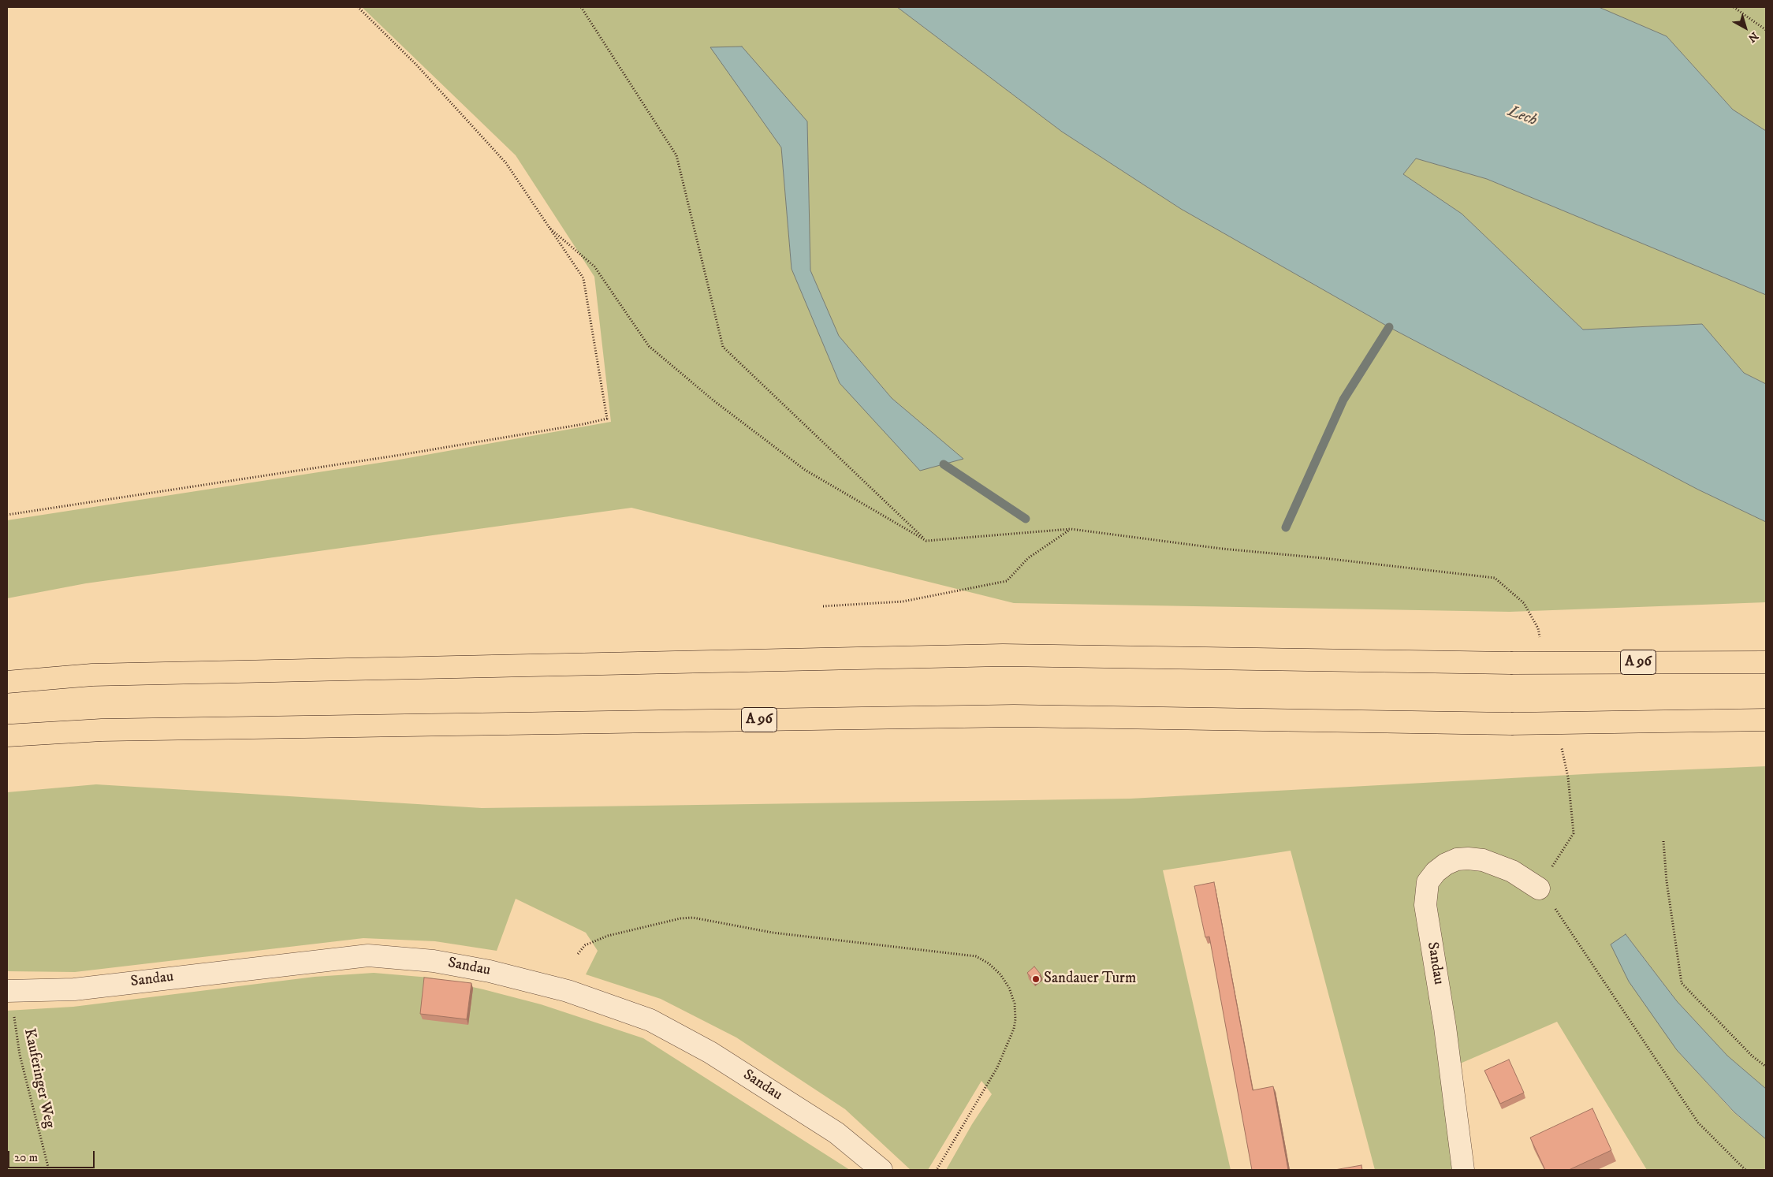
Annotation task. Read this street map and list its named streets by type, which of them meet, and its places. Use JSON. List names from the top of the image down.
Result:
{
  "streets": {
    "highway": ["A 96"],
    "street": ["Sandau"],
    "path": ["Kauferinger Weg"]
  },
  "crossings": [
    ["Sandau", "Kauferinger Weg"]
  ],
  "water": ["Lech"],
  "places": ["Sandauer Turm"],
  "scale_bar": "20 m",
  "north": "bottom right"
}
